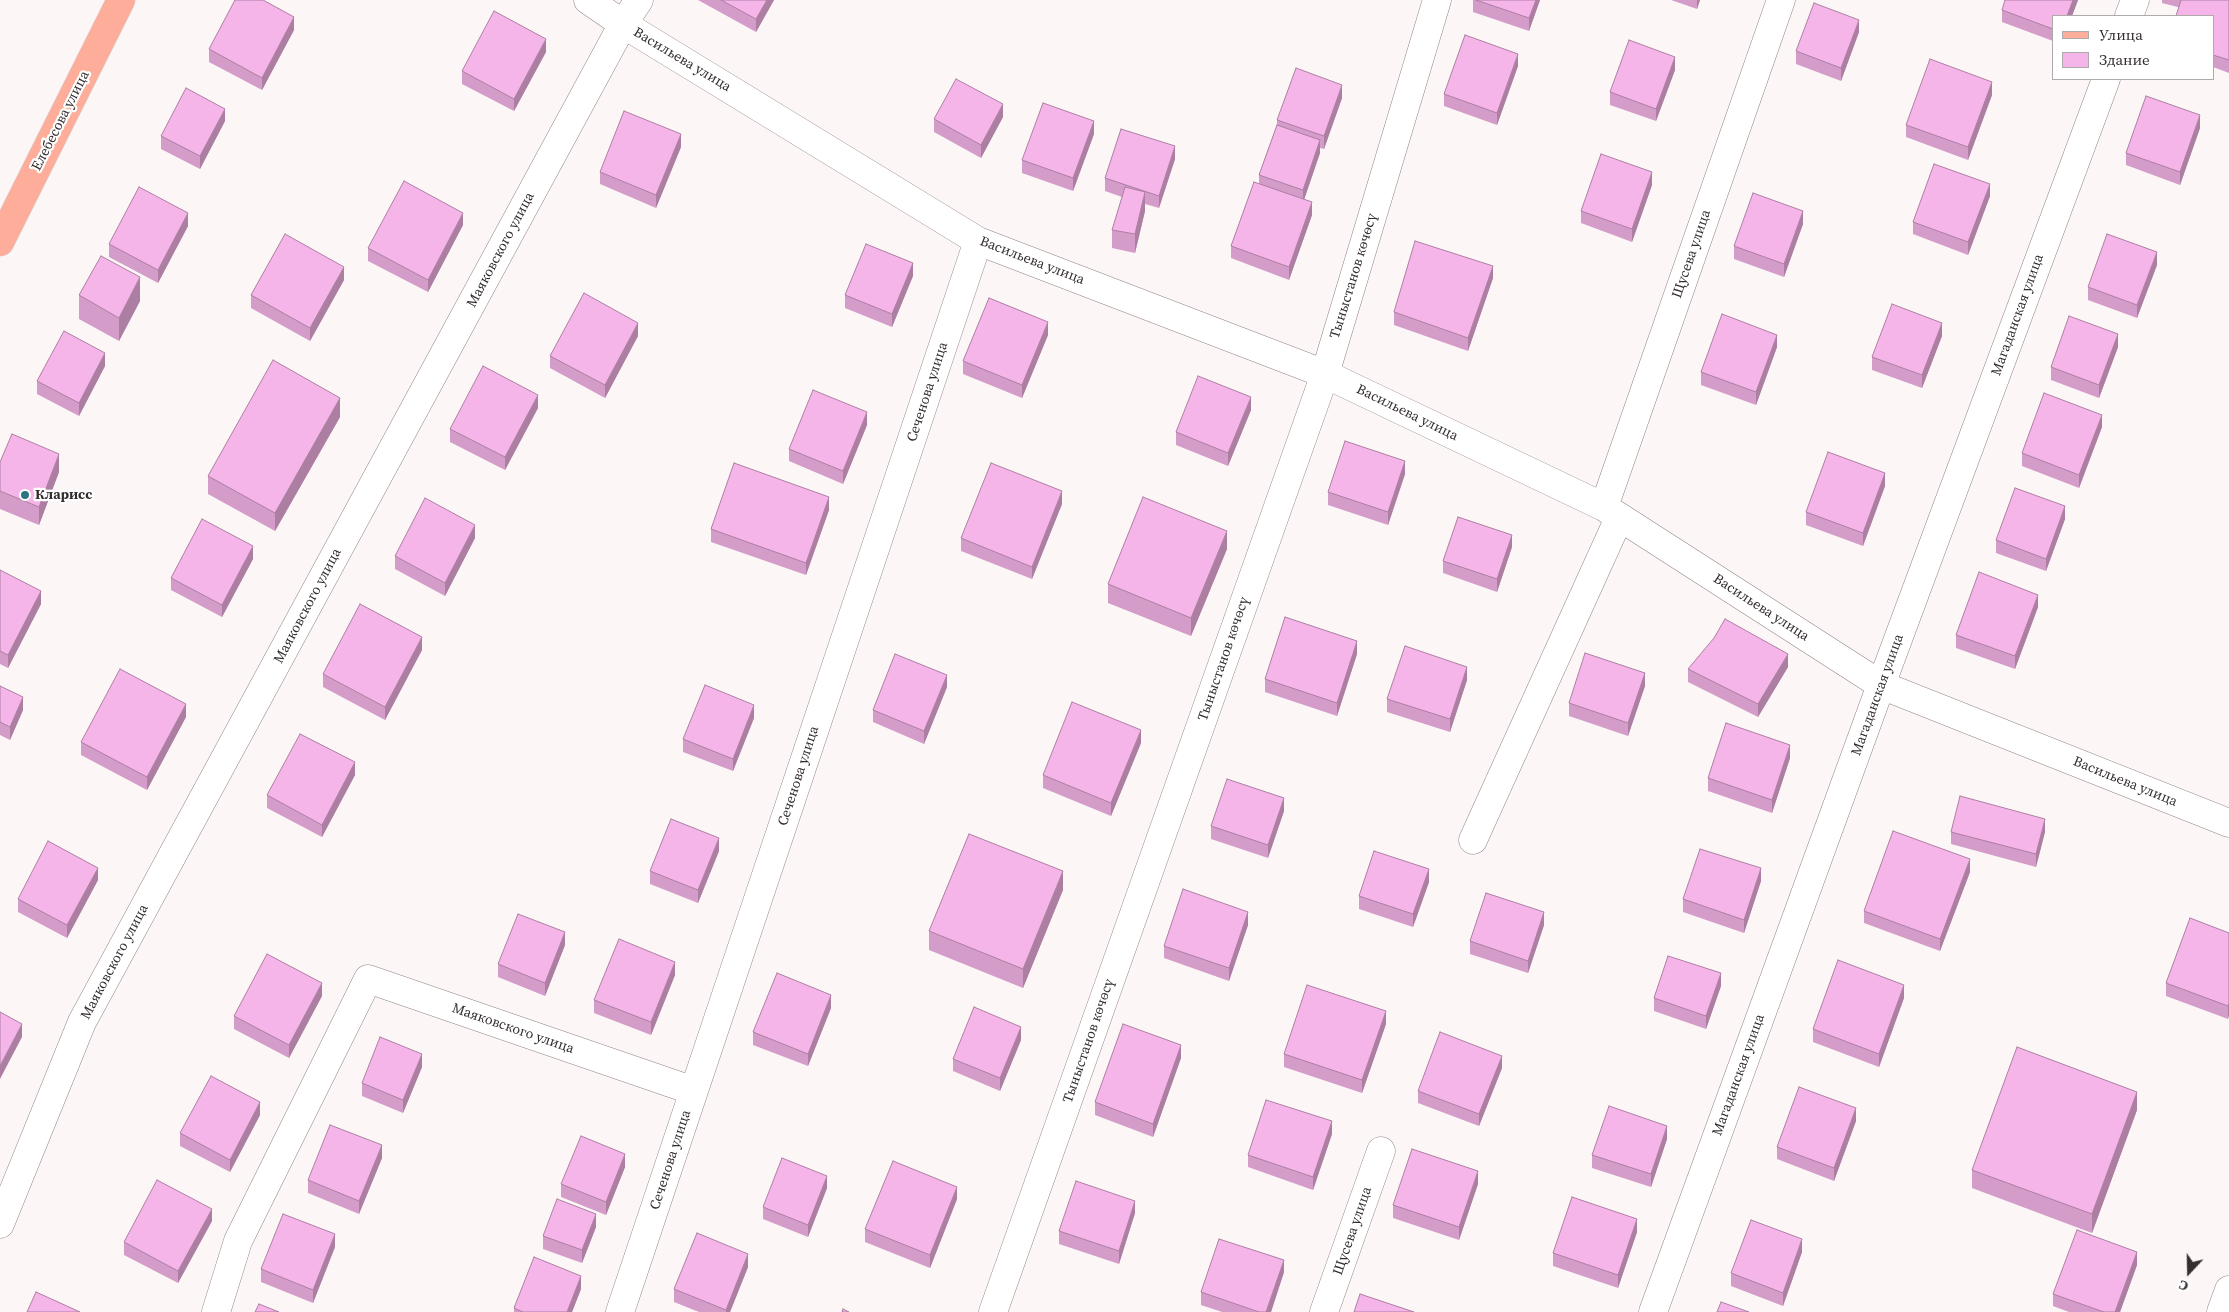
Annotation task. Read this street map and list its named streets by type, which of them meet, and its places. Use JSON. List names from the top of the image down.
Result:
{
  "streets": {
    "main road": ["Елебесова улица"],
    "street": [
      "Васильева улица",
      "Маяковского улица",
      "Щусева улица",
      "Тыныстанов көчөсү",
      "Магаданская улица",
      "Сеченова улица"
    ]
  },
  "crossings": [
    ["Васильева улица", "Маяковского улица"],
    ["Васильева улица", "Щусева улица"],
    ["Васильева улица", "Тыныстанов көчөсү"],
    ["Васильева улица", "Магаданская улица"],
    ["Васильева улица", "Сеченова улица"],
    ["Маяковского улица", "Сеченова улица"]
  ],
  "places": ["Кларисс"],
  "legend": ["Улица", "Здание"],
  "north": "bottom"
}
